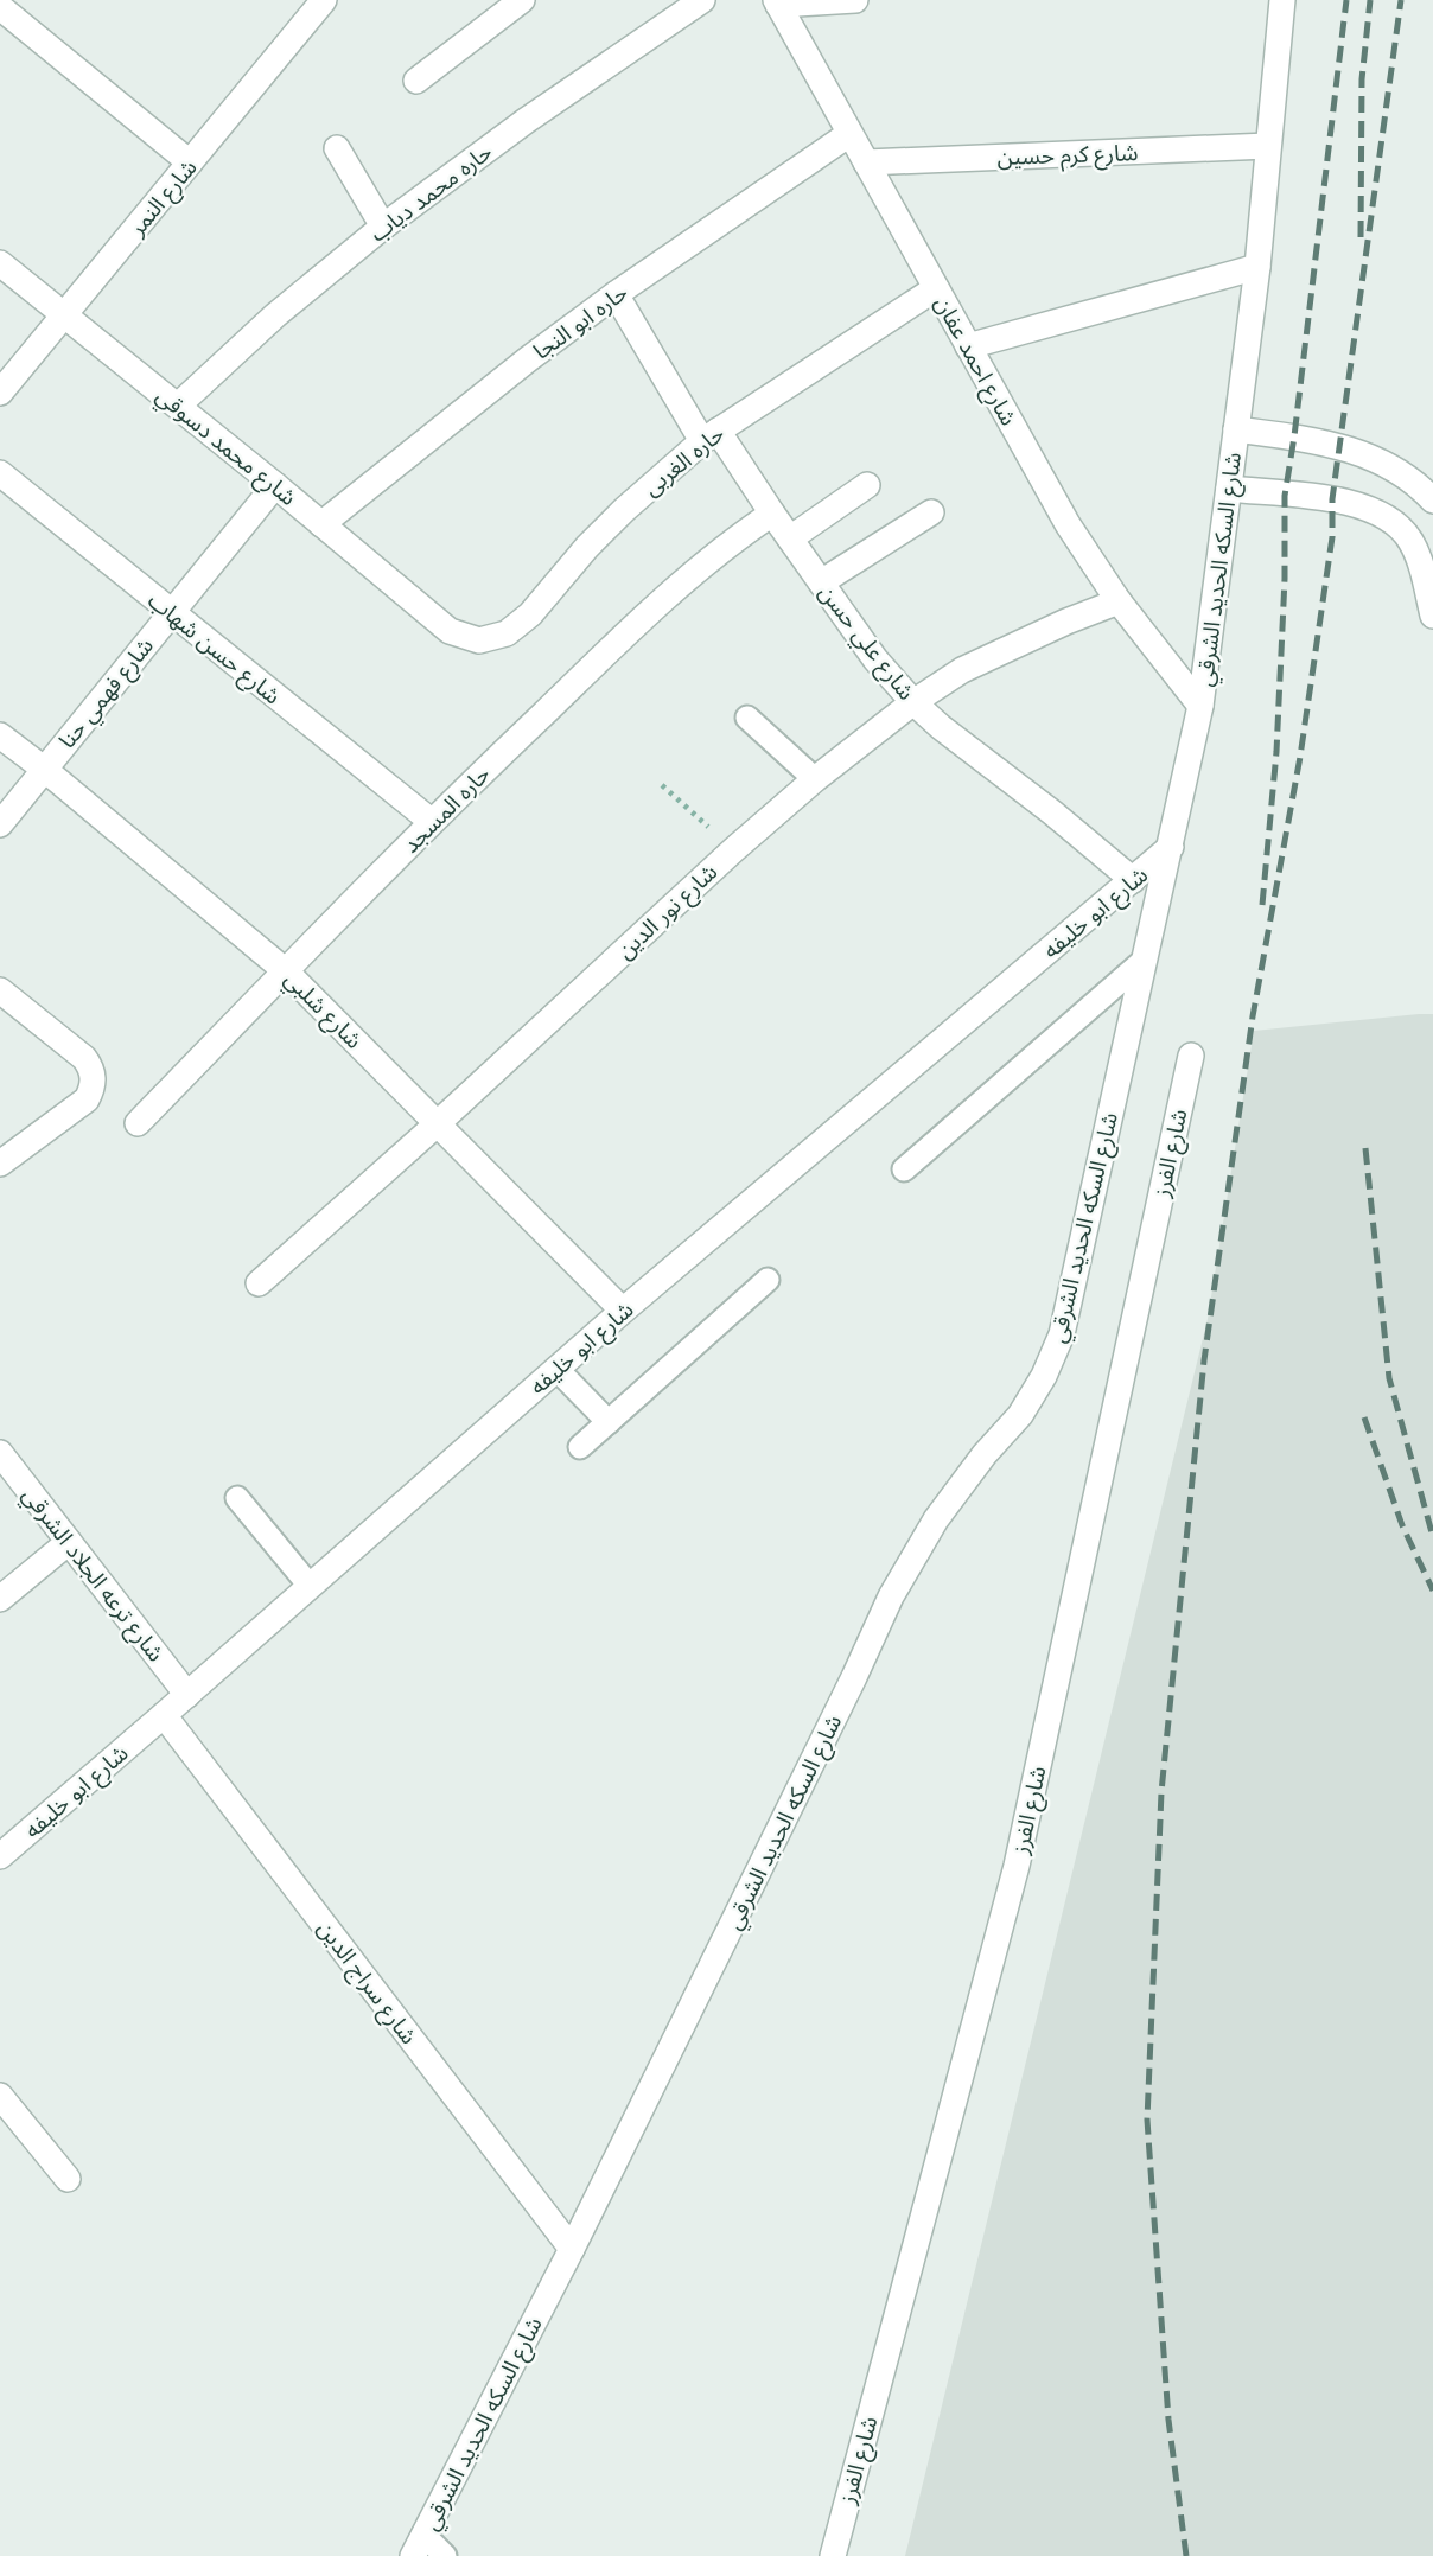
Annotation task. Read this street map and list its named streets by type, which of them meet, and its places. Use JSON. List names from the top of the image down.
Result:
{
  "streets": {
    "street": [
      "شارع كرم حسين",
      "حاره محمد دياب",
      "شارع النمر",
      "حاره ابو النجا",
      "شارع احمد عفان",
      "شارع محمد دسوقي",
      "حاره الغربى",
      "شارع السكه الحديد الشرقي",
      "شارع علي حسن",
      "شارع حسن شهاب",
      "شارع فهمي حنا",
      "حاره المسجد",
      "شارع نور الدين",
      "شارع ابو خليفه",
      "شارع شلبي",
      "شارع الفرز",
      "شارع ترعه الجلاد الشرقي",
      "شارع سراج الدين"
    ]
  },
  "crossings": [
    ["شارع كرم حسين", "شارع احمد عفان"],
    ["شارع كرم حسين", "شارع السكه الحديد الشرقي"],
    ["حاره محمد دياب", "شارع محمد دسوقي"],
    ["شارع النمر", "شارع محمد دسوقي"],
    ["حاره ابو النجا", "شارع احمد عفان"],
    ["حاره ابو النجا", "شارع محمد دسوقي"],
    ["حاره ابو النجا", "شارع علي حسن"],
    ["شارع احمد عفان", "حاره الغربى"],
    ["شارع احمد عفان", "شارع السكه الحديد الشرقي"],
    ["شارع احمد عفان", "شارع نور الدين"],
    ["شارع محمد دسوقي", "حاره الغربى"],
    ["شارع محمد دسوقي", "شارع فهمي حنا"],
    ["حاره الغربى", "شارع علي حسن"],
    ["شارع السكه الحديد الشرقي", "شارع ابو خليفه"],
    ["شارع السكه الحديد الشرقي", "شارع سراج الدين"],
    ["شارع علي حسن", "حاره المسجد"],
    ["شارع علي حسن", "شارع نور الدين"],
    ["شارع علي حسن", "شارع ابو خليفه"],
    ["شارع حسن شهاب", "شارع فهمي حنا"],
    ["شارع حسن شهاب", "حاره المسجد"],
    ["شارع فهمي حنا", "شارع شلبي"],
    ["حاره المسجد", "شارع شلبي"],
    ["شارع نور الدين", "شارع شلبي"],
    ["شارع ابو خليفه", "شارع شلبي"],
    ["شارع ابو خليفه", "شارع ترعه الجلاد الشرقي"],
    ["شارع ابو خليفه", "شارع سراج الدين"]
  ]
}
